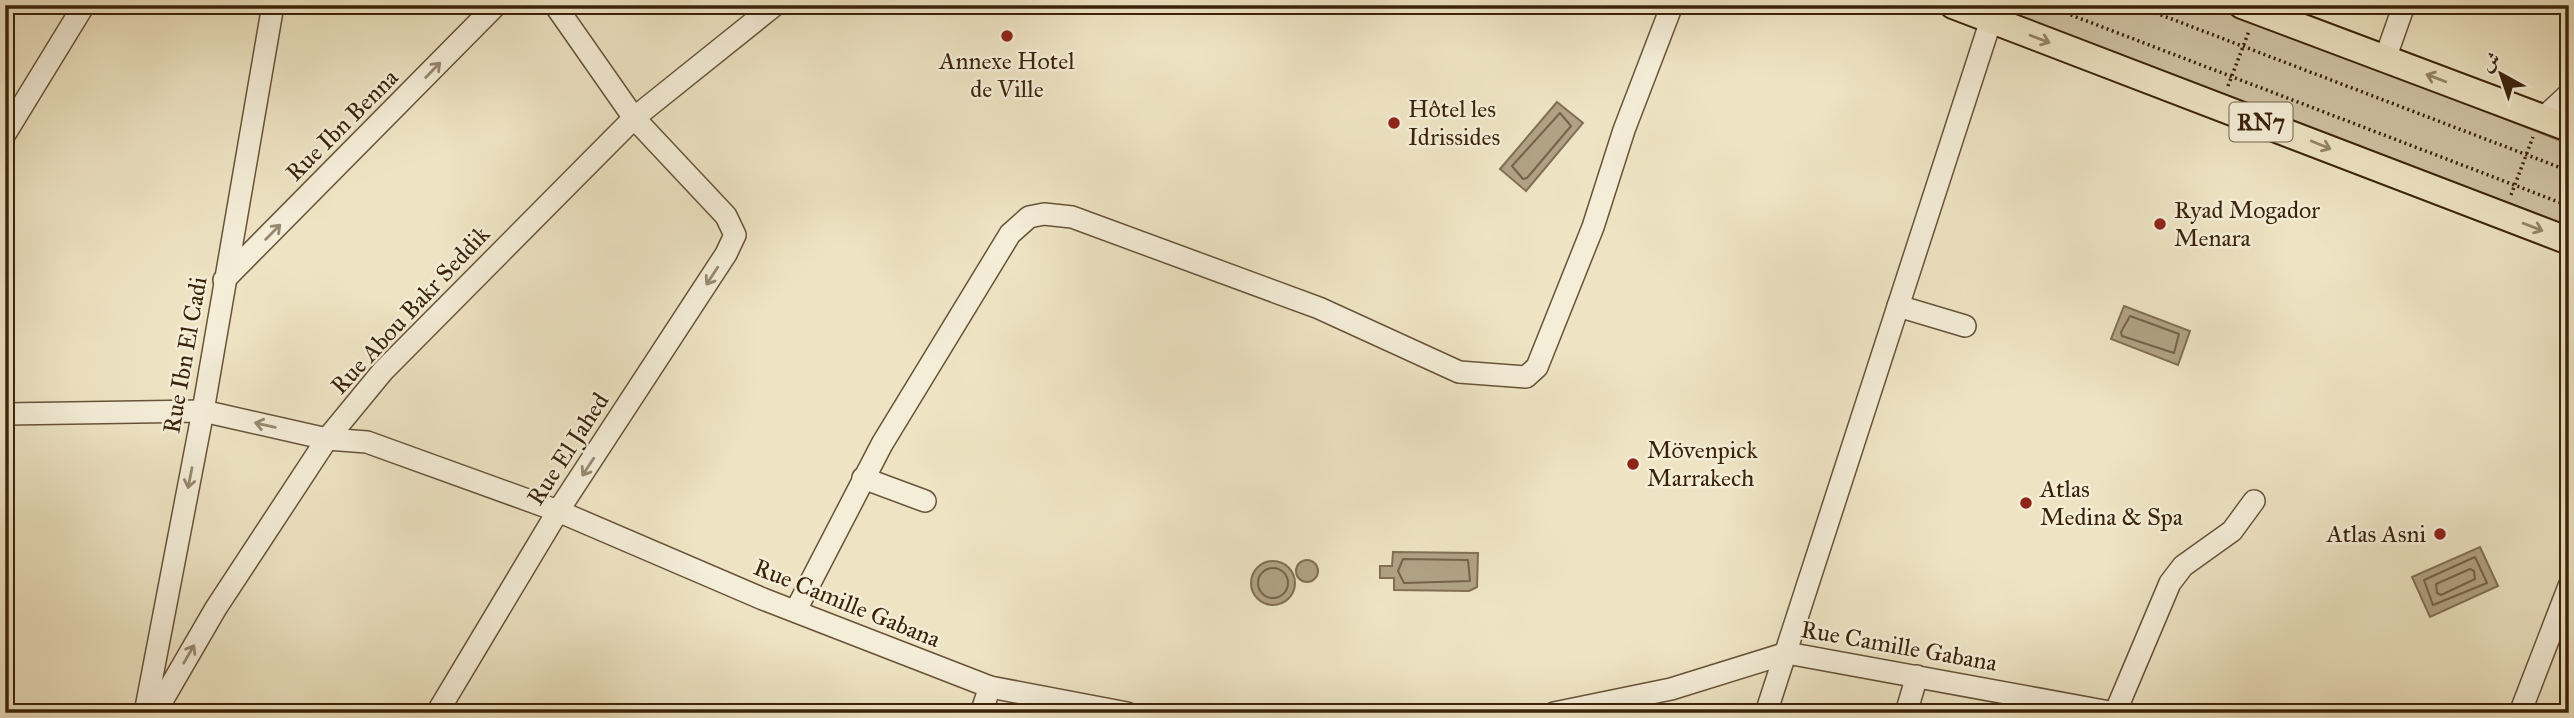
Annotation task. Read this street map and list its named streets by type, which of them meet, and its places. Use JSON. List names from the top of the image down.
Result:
{
  "streets": {
    "main road": ["RN7"],
    "street": [
      "Rue Ibn Benna",
      "Rue Abou Bakr Seddik",
      "Rue Ibn El Cadi",
      "Rue El Jahed",
      "Rue Camille Gabana"
    ]
  },
  "crossings": [
    ["Rue Ibn Benna", "Rue Ibn El Cadi"],
    ["Rue Abou Bakr Seddik", "Rue El Jahed"],
    ["Rue Abou Bakr Seddik", "Rue Camille Gabana"],
    ["Rue Ibn El Cadi", "Rue Camille Gabana"],
    ["Rue El Jahed", "Rue Camille Gabana"]
  ],
  "one_way": ["Rue Ibn Benna", "Rue Ibn El Cadi", "Rue El Jahed"],
  "places": [
    "Annexe Hotel de Ville",
    "Hôtel les Idrissides",
    "Ryad Mogador Menara",
    "Mövenpick Marrakech",
    "Atlas Medina & Spa",
    "Atlas Asni"
  ],
  "north": "top left"
}
